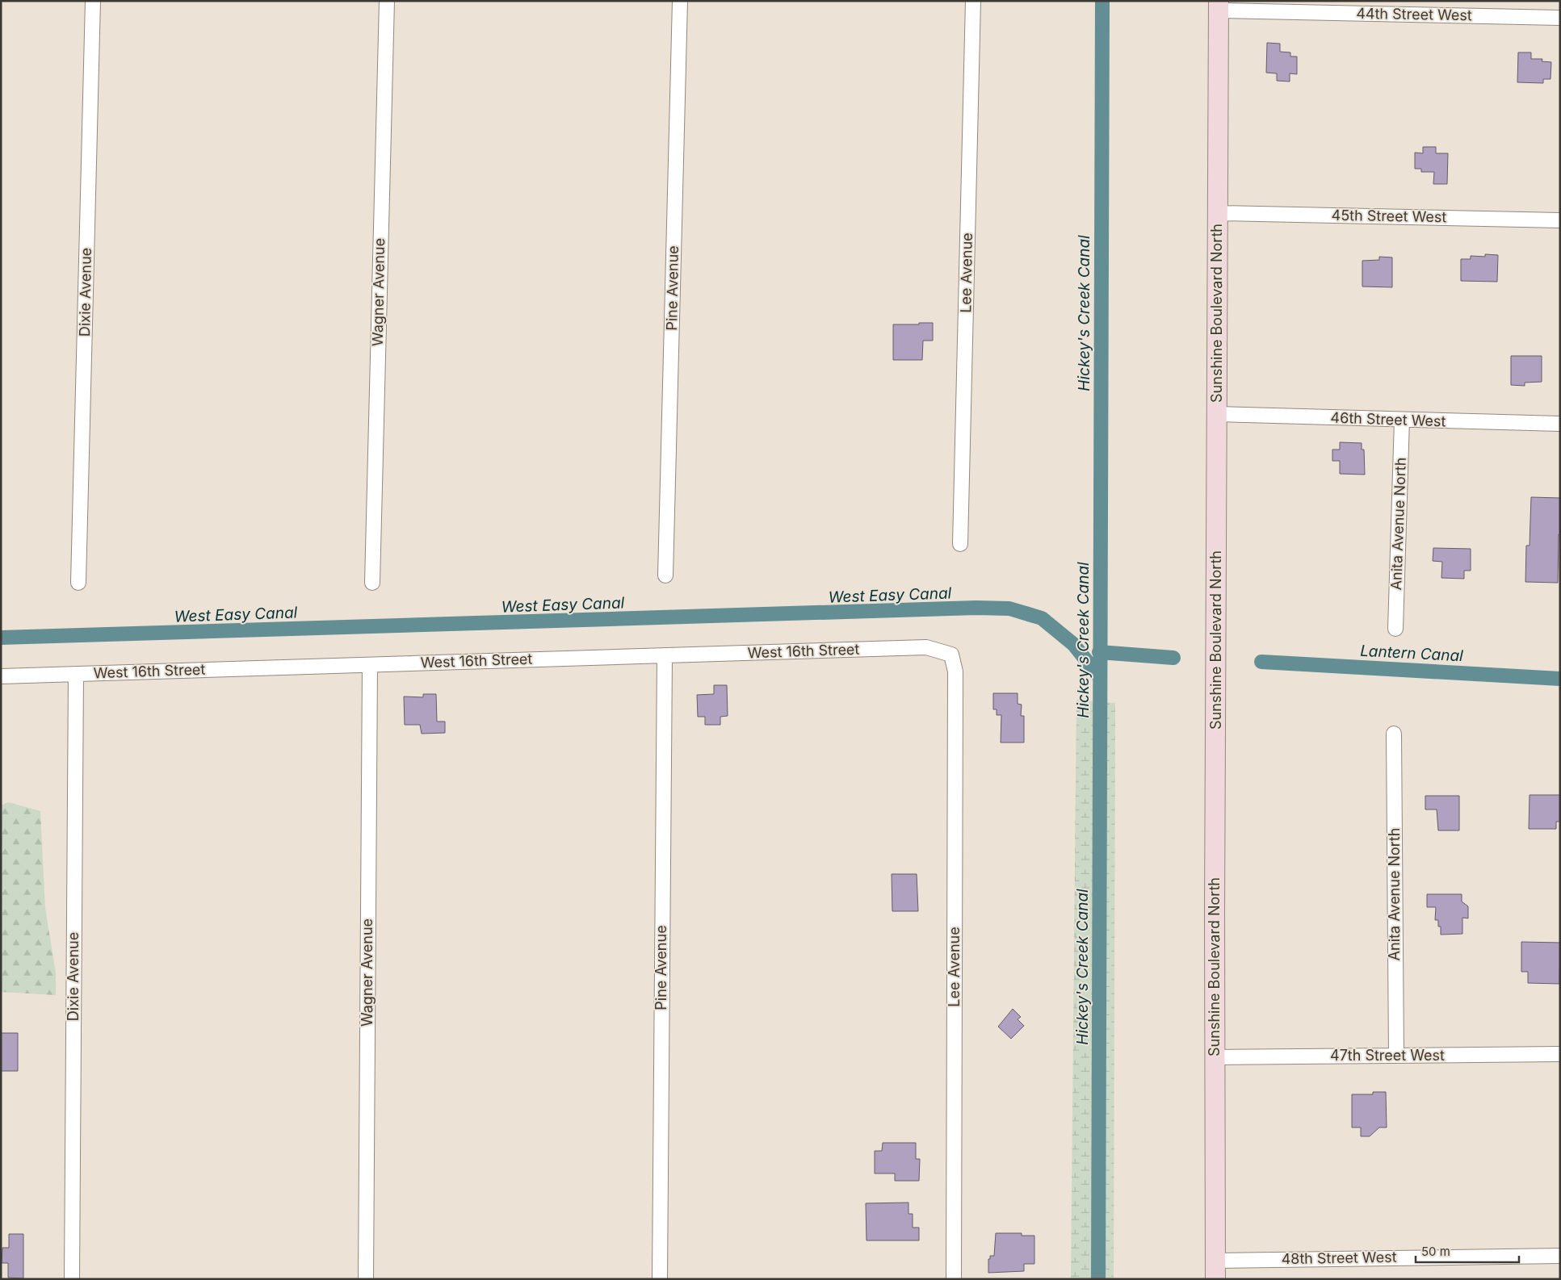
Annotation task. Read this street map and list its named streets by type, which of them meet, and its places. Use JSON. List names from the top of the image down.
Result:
{
  "streets": {
    "street": [
      "44th Street West",
      "45th Street West",
      "Lee Avenue",
      "Pine Avenue",
      "Dixie Avenue",
      "Wagner Avenue",
      "Sunshine Boulevard North",
      "46th Street West",
      "Anita Avenue North",
      "West 16th Street",
      "47th Street West",
      "48th Street West"
    ]
  },
  "crossings": [
    ["44th Street West", "Sunshine Boulevard North"],
    ["45th Street West", "Sunshine Boulevard North"],
    ["Lee Avenue", "West 16th Street"],
    ["Pine Avenue", "West 16th Street"],
    ["Dixie Avenue", "West 16th Street"],
    ["Wagner Avenue", "West 16th Street"],
    ["Sunshine Boulevard North", "46th Street West"],
    ["Sunshine Boulevard North", "47th Street West"],
    ["Sunshine Boulevard North", "48th Street West"],
    ["46th Street West", "Anita Avenue North"],
    ["Anita Avenue North", "47th Street West"]
  ],
  "water": ["Hickey's Creek Canal", "West Easy Canal", "Lantern Canal"],
  "scale_bar": "50 m"
}
